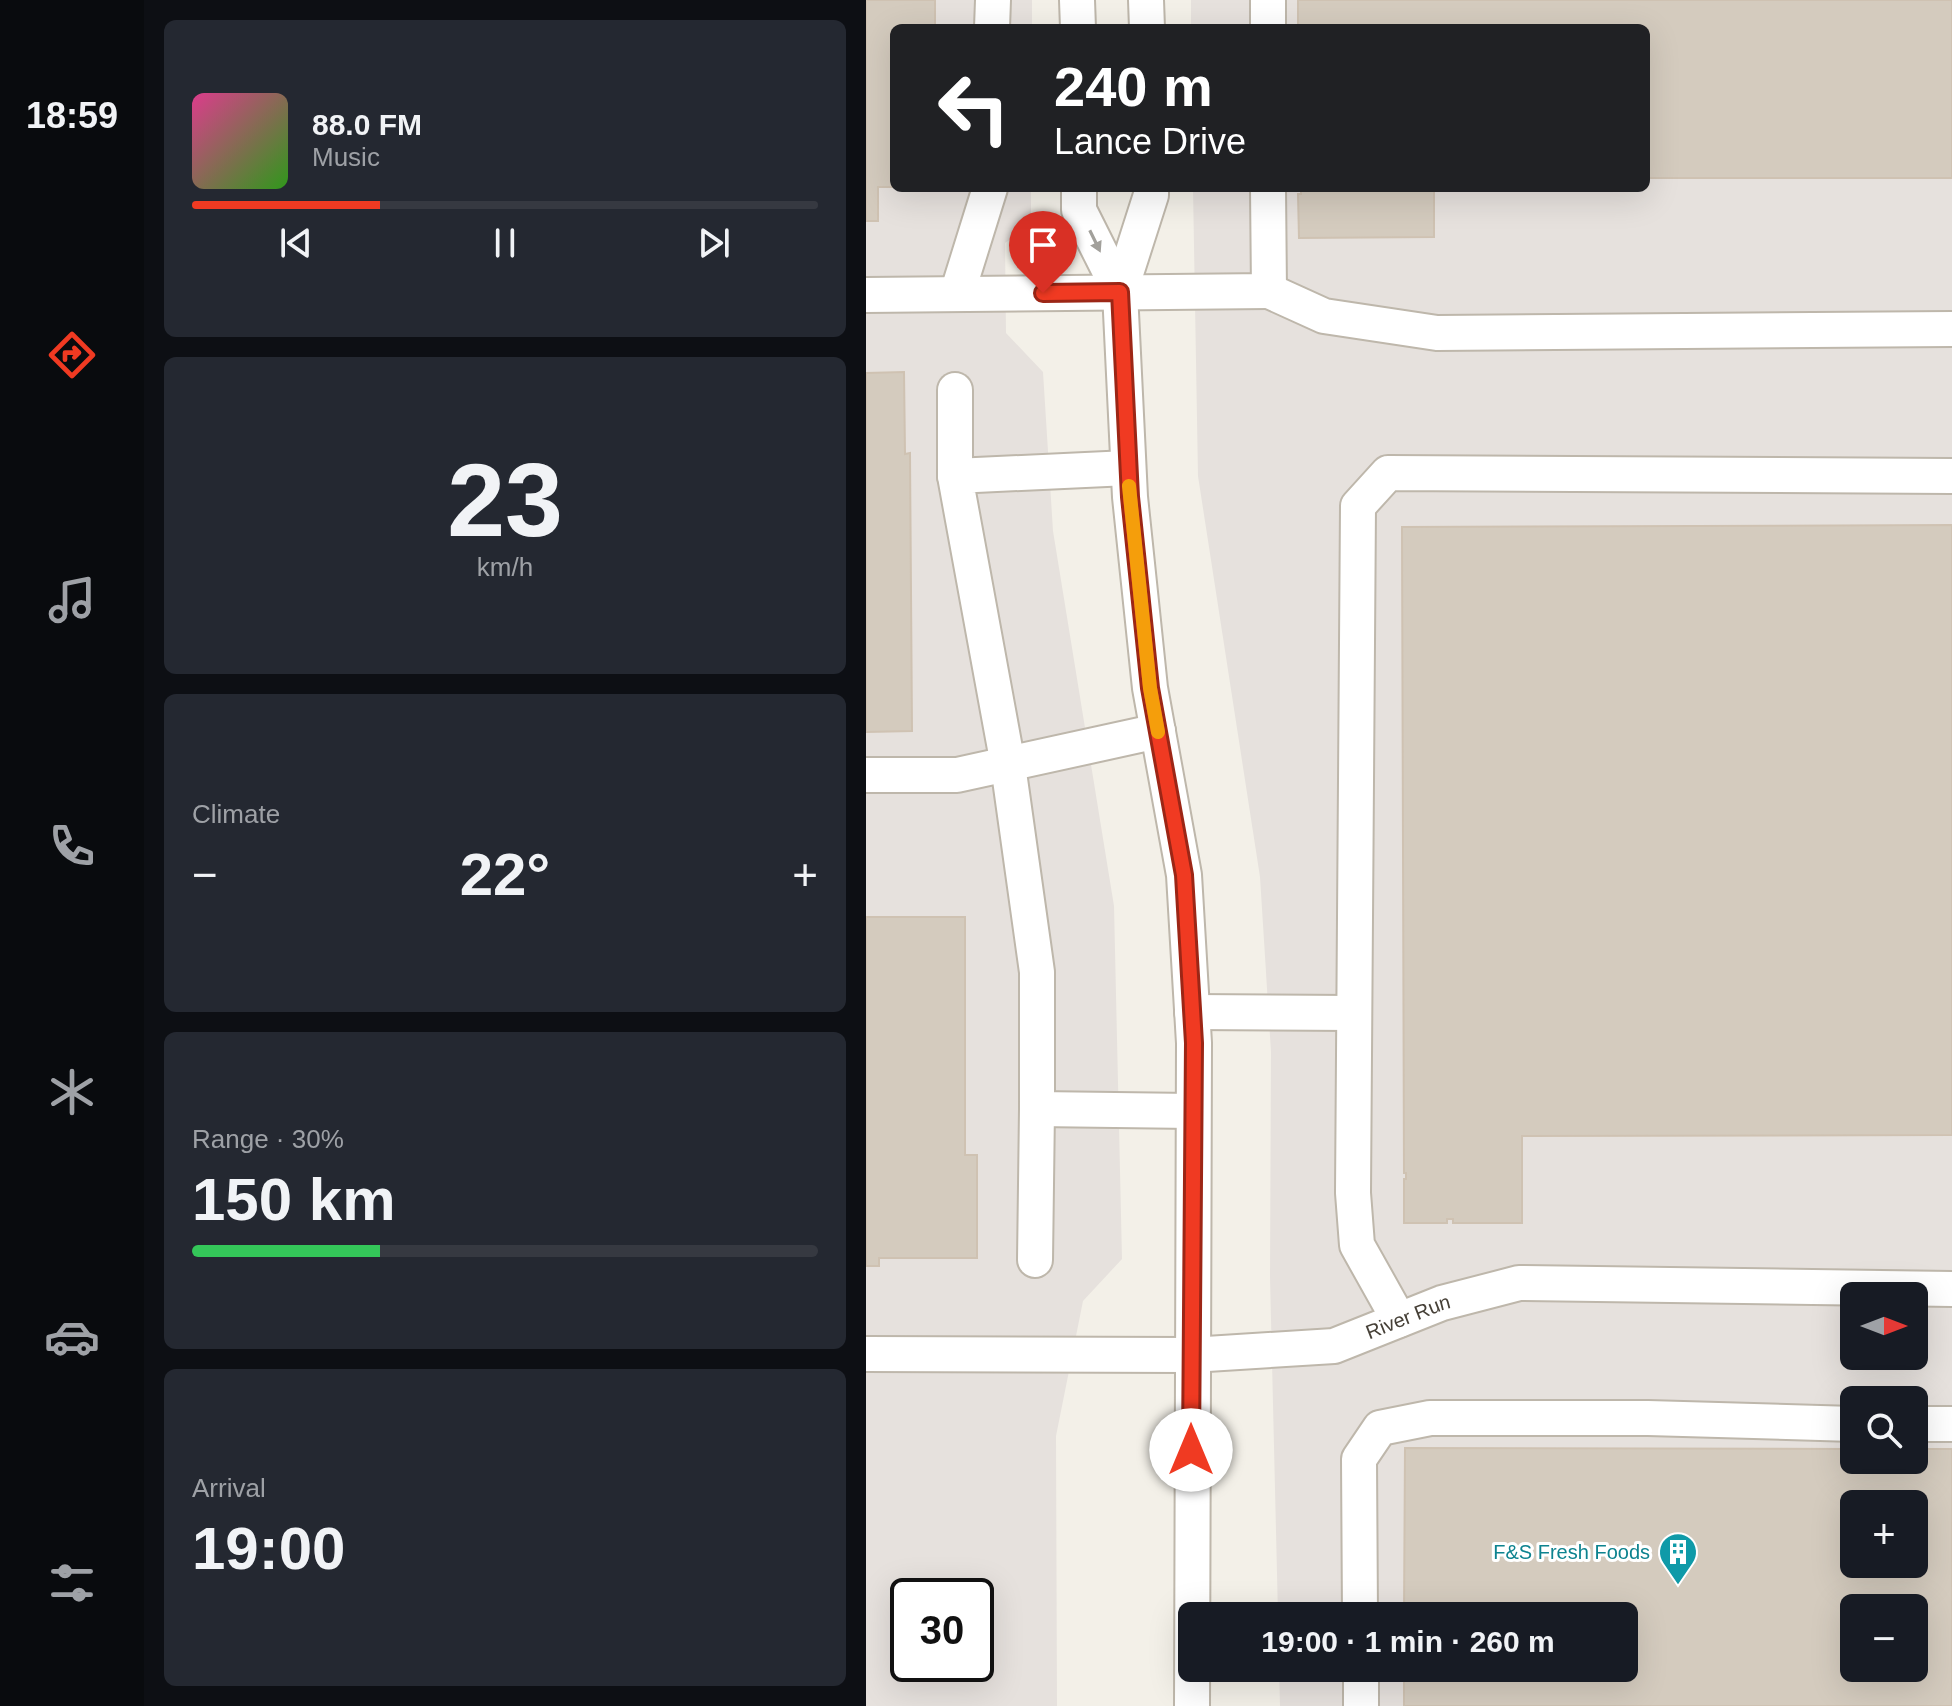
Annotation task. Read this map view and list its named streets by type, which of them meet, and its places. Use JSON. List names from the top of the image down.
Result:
{
  "streets": {
    "street": ["River Run"]
  },
  "places": {
    "building": ["F&S Fresh Foods"]
  },
  "north": "right",
  "page": {
    "tabs": "18:59",
    "turn": ["240 m", "Lance Drive"],
    "song": ["88.0 FM", "Music"],
    "tile": [
      ["23", "km/h"],
      "Climate",
      ["Range · 30%", "150 km"],
      ["Arrival", "19:00"]
    ],
    "heat": ["−", "22°", "+"],
    "map_buttons": ["+", "−"],
    "limit": "30",
    "trip": "19:00 · 1 min · 260 m"
  }
}
